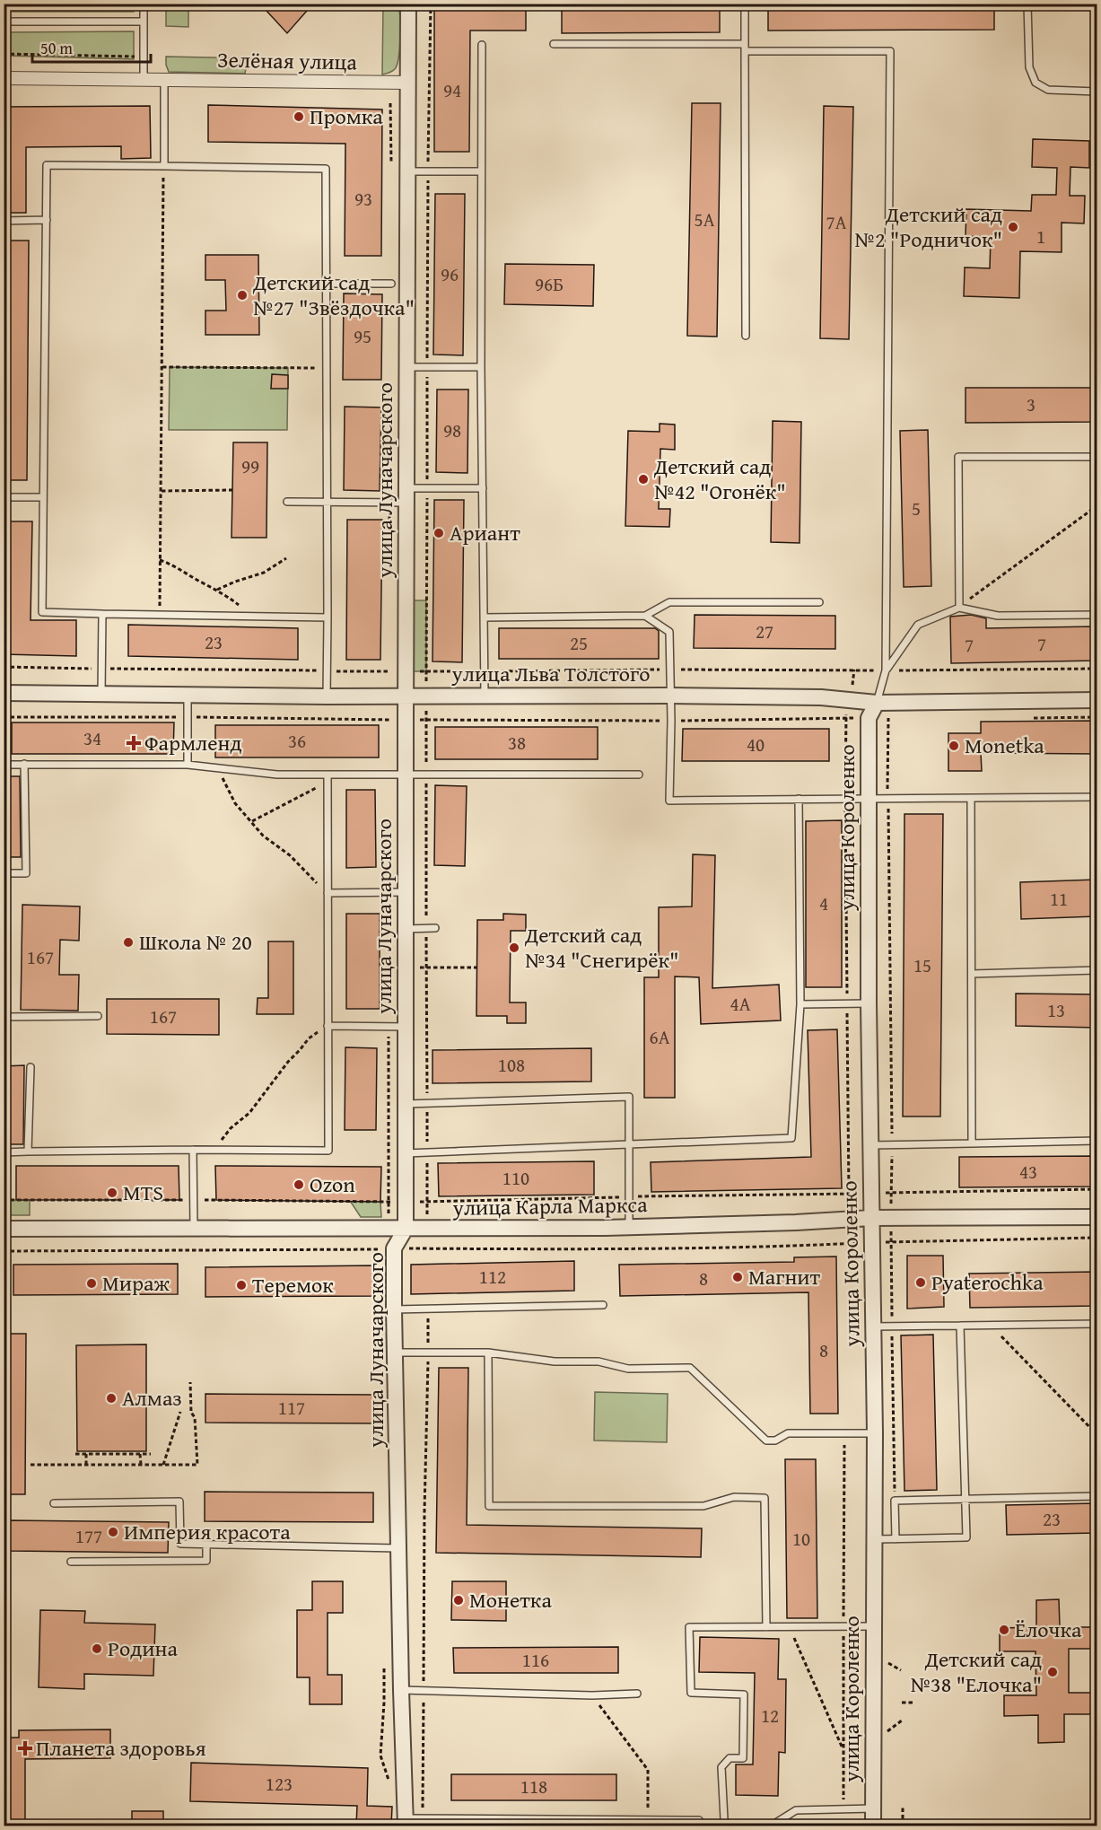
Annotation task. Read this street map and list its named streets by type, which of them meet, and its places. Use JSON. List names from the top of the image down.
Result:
{
  "streets": {
    "street": [
      "Зелёная улица",
      "улица Луначарского",
      "улица Льва Толстого",
      "улица Короленко",
      "улица Карла Маркса"
    ]
  },
  "crossings": [
    ["Зелёная улица", "улица Луначарского"],
    ["улица Луначарского", "улица Льва Толстого"],
    ["улица Луначарского", "улица Карла Маркса"],
    ["улица Льва Толстого", "улица Короленко"],
    ["улица Короленко", "улица Карла Маркса"]
  ],
  "places": {
    "other": [
      "Промка",
      "Детский сад №2 \"Родничок\"",
      "Детский сад №27 \"Звёздочка\"",
      "Детский сад №42 \"Огонёк\"",
      "Ариант",
      "Monetka",
      "Школа № 20",
      "Детский сад №34 \"Снегирёк\"",
      "Ozon",
      "MTS",
      "Магнит",
      "Pyaterochka",
      "Мираж",
      "Теремок",
      "Алмаз",
      "Империя красота",
      "Монетка",
      "Ёлочка",
      "Родина",
      "Детский сад №38 \"Елочка\""
    ],
    "health": ["Фармленд", "Планета здоровья"]
  },
  "house_numbers": [
    "94",
    "93",
    "5А",
    "7А",
    "1",
    "96",
    "96Б",
    "95",
    "3",
    "98",
    "99",
    "5",
    "27",
    "23",
    "25",
    "7",
    "7",
    "34",
    "36",
    "38",
    "40",
    "11",
    "4",
    "167",
    "15",
    "4А",
    "13",
    "167",
    "6А",
    "108",
    "43",
    "110",
    "112",
    "8",
    "8",
    "117",
    "23",
    "177",
    "10",
    "116",
    "12",
    "123",
    "118"
  ],
  "scale_bar": "50 m"
}
